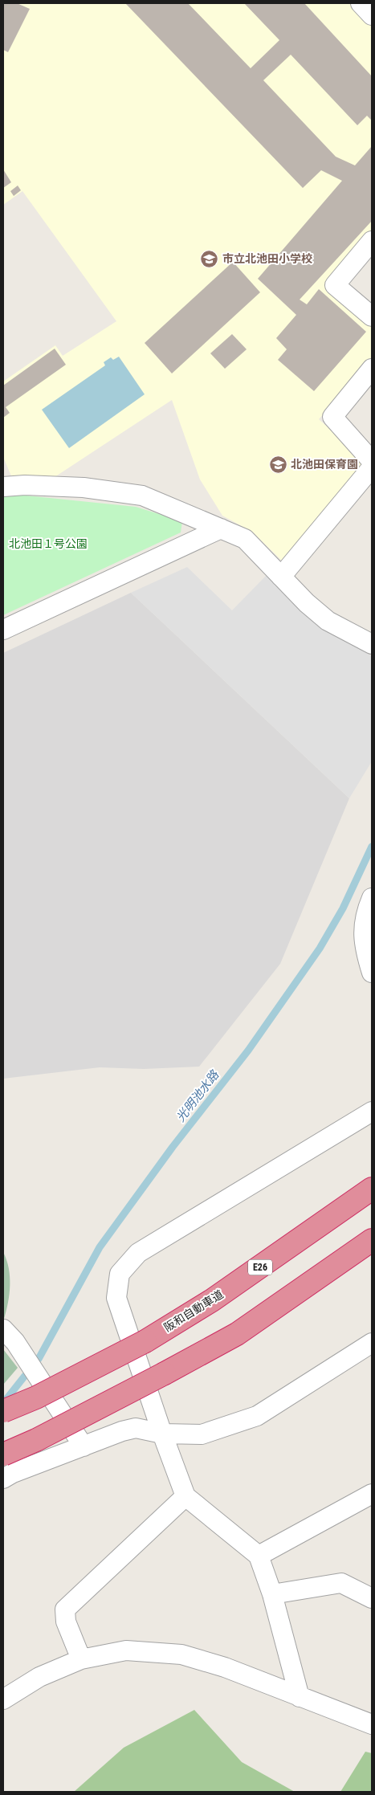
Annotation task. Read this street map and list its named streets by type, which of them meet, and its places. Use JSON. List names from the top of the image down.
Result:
{
  "streets": {
    "highway": ["E26", "阪和自動車道"]
  },
  "water": ["光明池水路"],
  "parks": ["北池田１号公園"],
  "places": {
    "school or university": ["市立北池田小学校", "北池田保育園"]
  }
}
